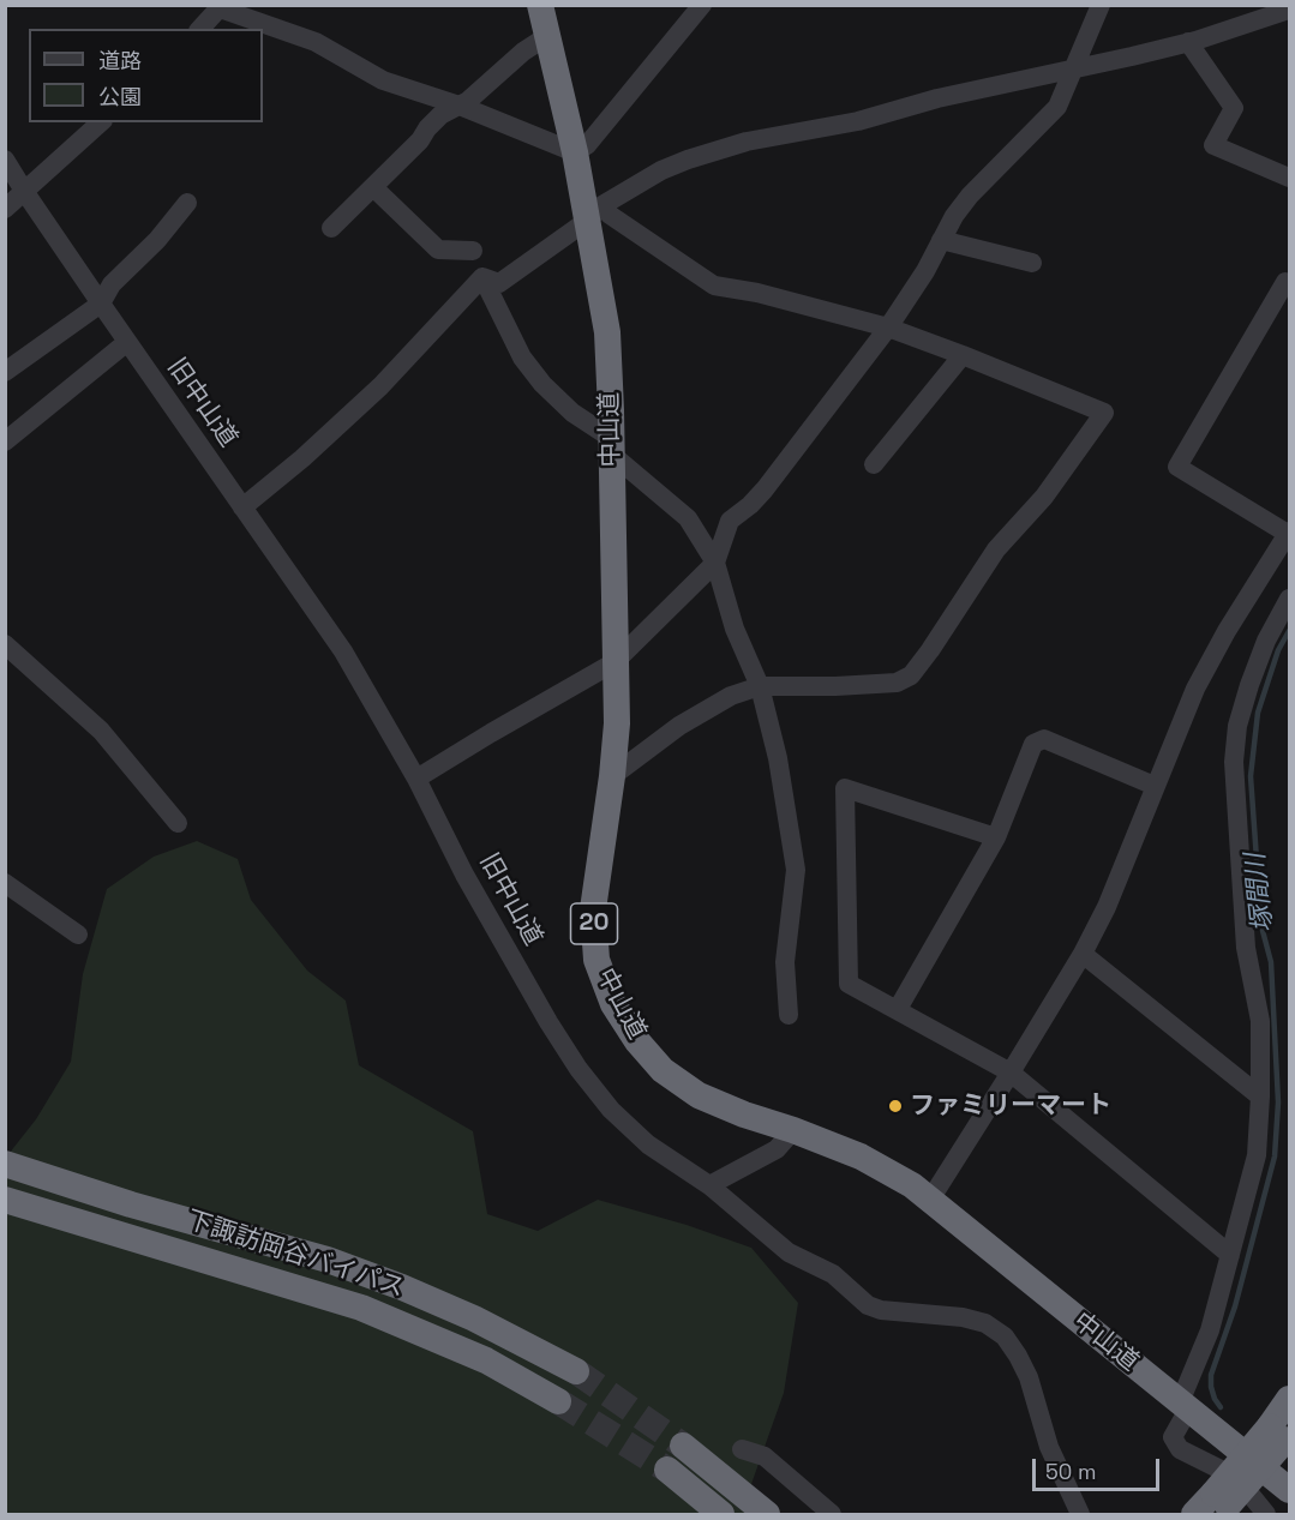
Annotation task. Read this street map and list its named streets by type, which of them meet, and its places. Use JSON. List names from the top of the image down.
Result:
{
  "streets": {
    "highway": ["中山道", "20", "下諏訪岡谷バイパス"],
    "street": ["旧中山道"]
  },
  "water": ["塚間川"],
  "places": ["ファミリーマート"],
  "legend": ["道路", "公園"],
  "scale_bar": "50 m"
}
